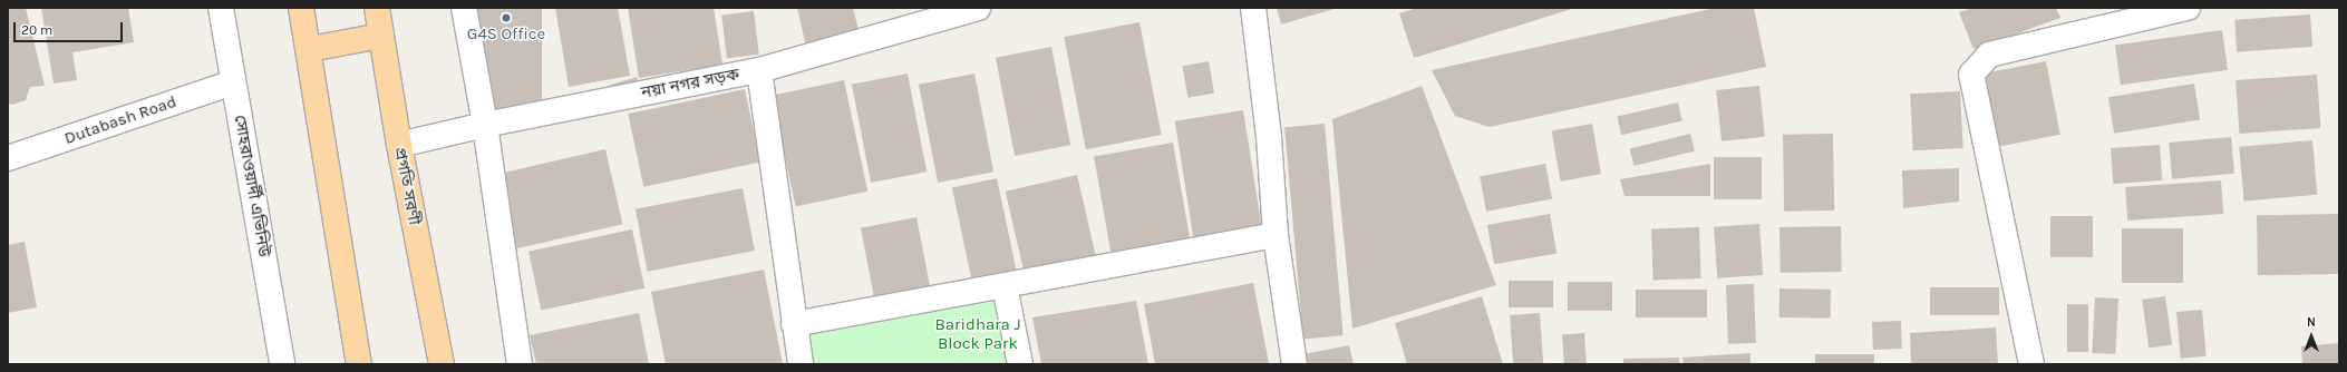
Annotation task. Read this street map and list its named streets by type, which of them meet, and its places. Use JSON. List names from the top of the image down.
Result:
{
  "streets": {
    "main road": ["প্রগতি সরণী"],
    "street": ["নয়া নগর সড়ক", "Dutabash Road", "সোহরাওয়ার্দী এভিনিউ"]
  },
  "crossings": [
    ["নয়া নগর সড়ক", "প্রগতি সরণী"],
    ["Dutabash Road", "সোহরাওয়ার্দী এভিনিউ"]
  ],
  "parks": ["Baridhara J Block Park"],
  "places": ["G4S Office"],
  "scale_bar": "20 m",
  "north": "top"
}
